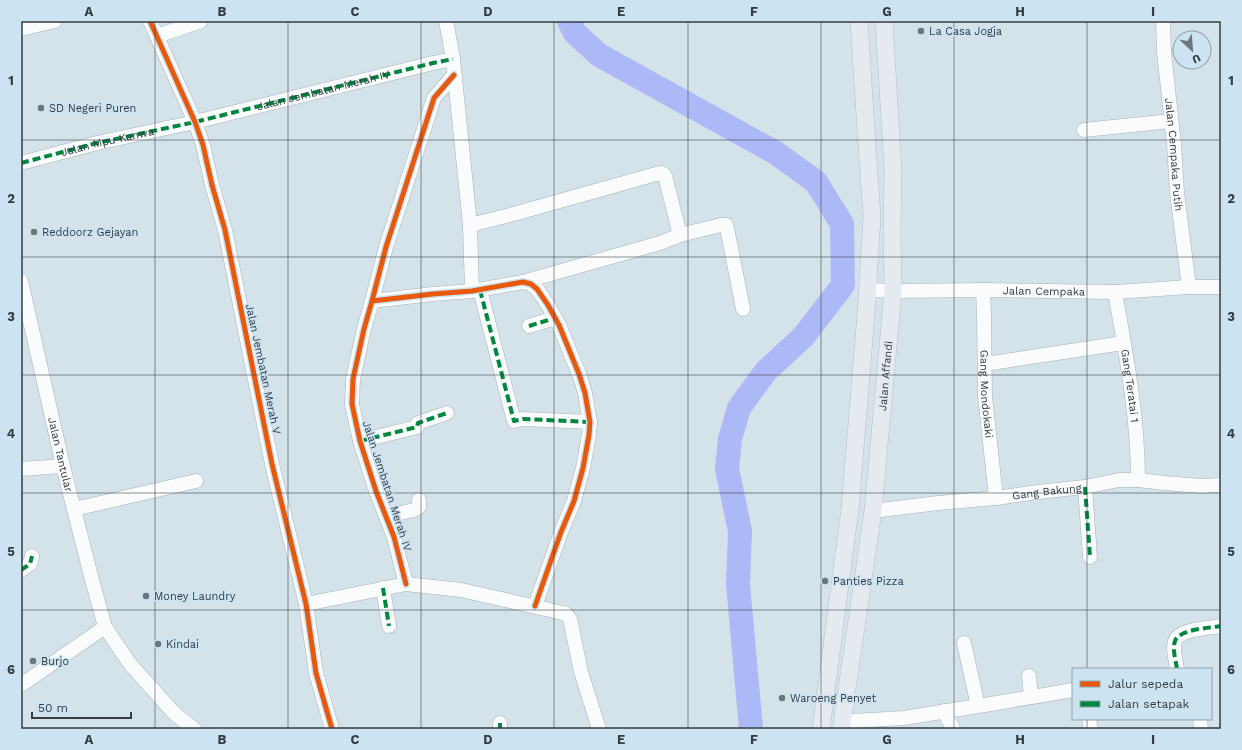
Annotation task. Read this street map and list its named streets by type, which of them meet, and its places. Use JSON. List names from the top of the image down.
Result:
{
  "streets": {
    "main road": ["Jalan Affandi"],
    "street": [
      "Jalan Jembatan Merah IV",
      "Jalan Mpu Kanwa",
      "Jalan Cempaka Putih",
      "Jalan Cempaka",
      "Jalan Jembatan Merah V",
      "Gang Teratai 1",
      "Gang Mondokaki",
      "Jalan Tantular",
      "Gang Bakung"
    ]
  },
  "crossings": [
    ["Jalan Jembatan Merah IV", "Jalan Mpu Kanwa"],
    ["Jalan Jembatan Merah IV", "Jalan Jembatan Merah V"],
    ["Jalan Mpu Kanwa", "Jalan Jembatan Merah V"],
    ["Jalan Cempaka Putih", "Jalan Cempaka"],
    ["Jalan Cempaka", "Jalan Affandi"],
    ["Jalan Cempaka", "Gang Teratai 1"],
    ["Jalan Cempaka", "Gang Mondokaki"],
    ["Jalan Affandi", "Gang Bakung"],
    ["Gang Teratai 1", "Gang Bakung"],
    ["Gang Mondokaki", "Gang Bakung"]
  ],
  "places": [
    "La Casa Jogja",
    "SD Negeri Puren",
    "Reddoorz Gejayan",
    "Panties Pizza",
    "Money Laundry",
    "Kindai",
    "Burjo",
    "Waroeng Penyet"
  ],
  "legend": ["Jalur sepeda", "Jalan setapak"],
  "scale_bar": "50 m",
  "north": "bottom right",
  "grid": {
    "columns": [
      "A",
      "B",
      "C",
      "D",
      "E",
      "F",
      "G",
      "H",
      "I"
    ],
    "rows": [
      "1",
      "2",
      "3",
      "4",
      "5",
      "6"
    ]
  }
}
